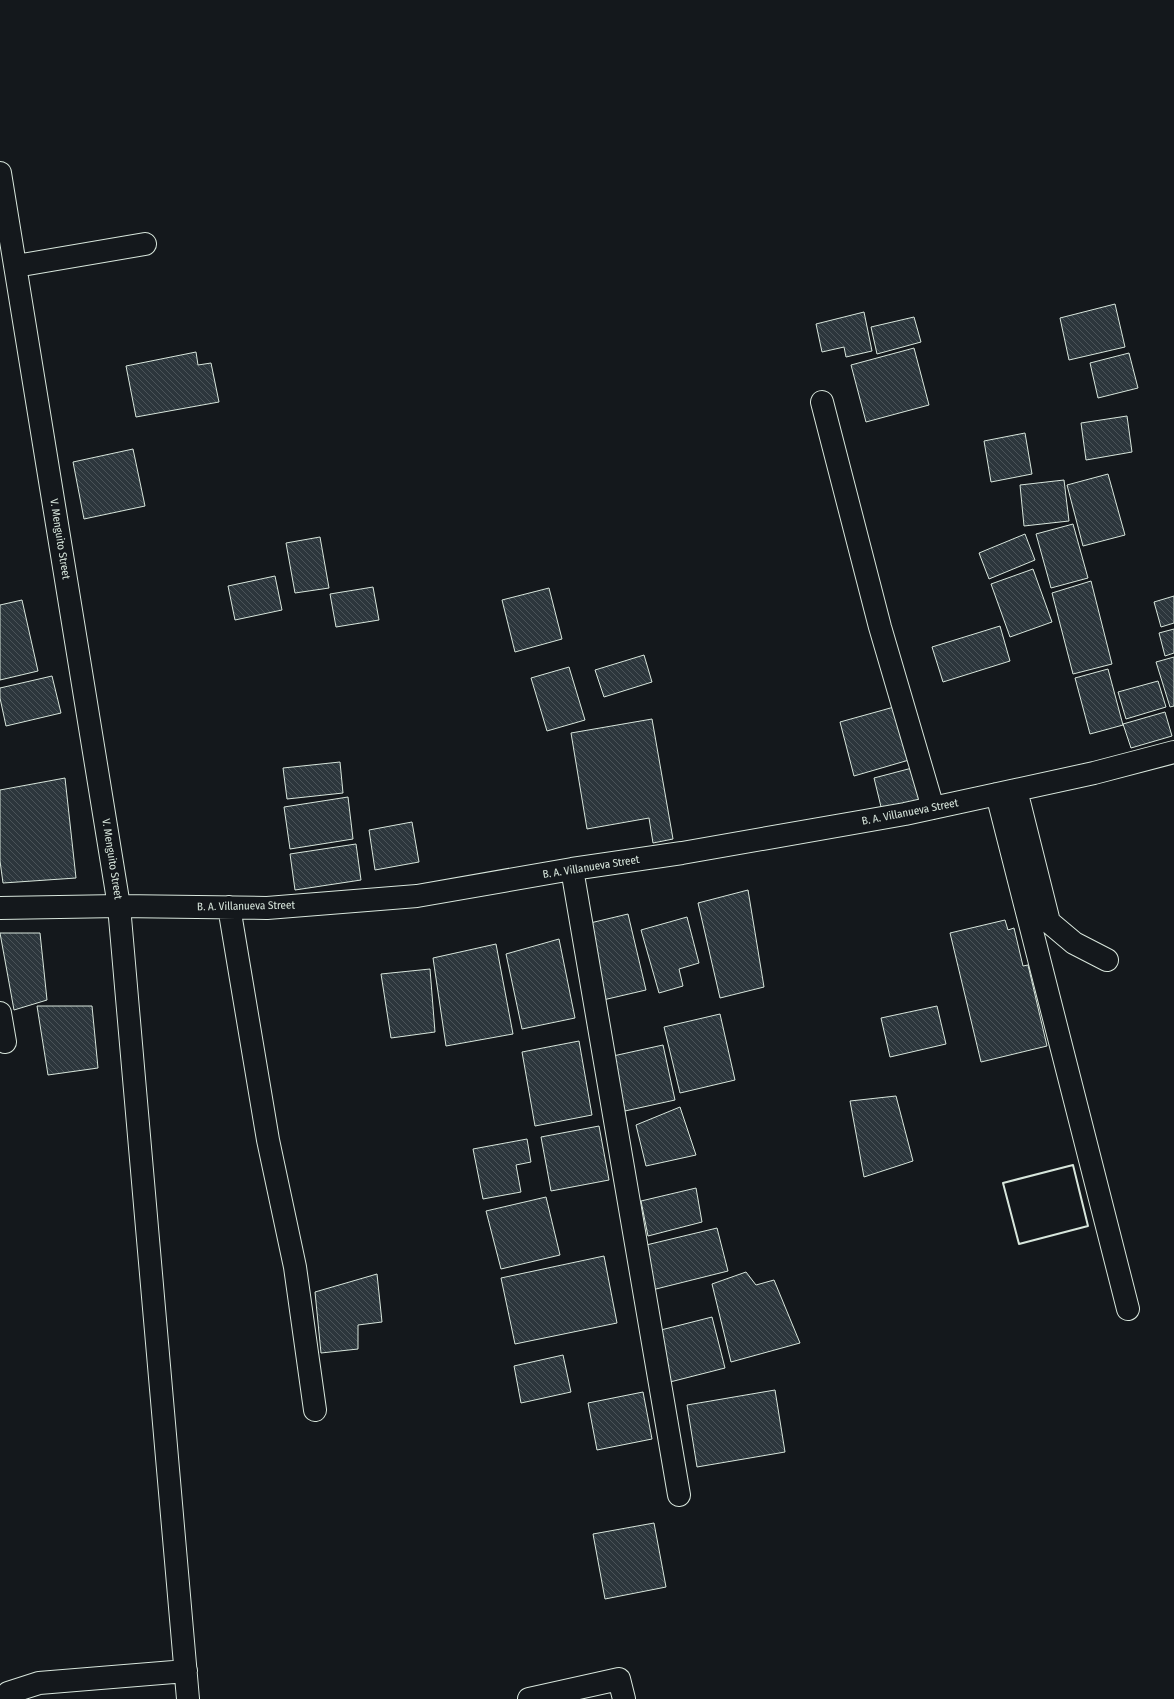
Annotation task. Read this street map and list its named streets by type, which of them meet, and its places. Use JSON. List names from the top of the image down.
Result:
{
  "streets": {
    "street": ["V. Menguito Street", "B. A. Villanueva Street"]
  },
  "crossings": [
    ["V. Menguito Street", "B. A. Villanueva Street"]
  ]
}
